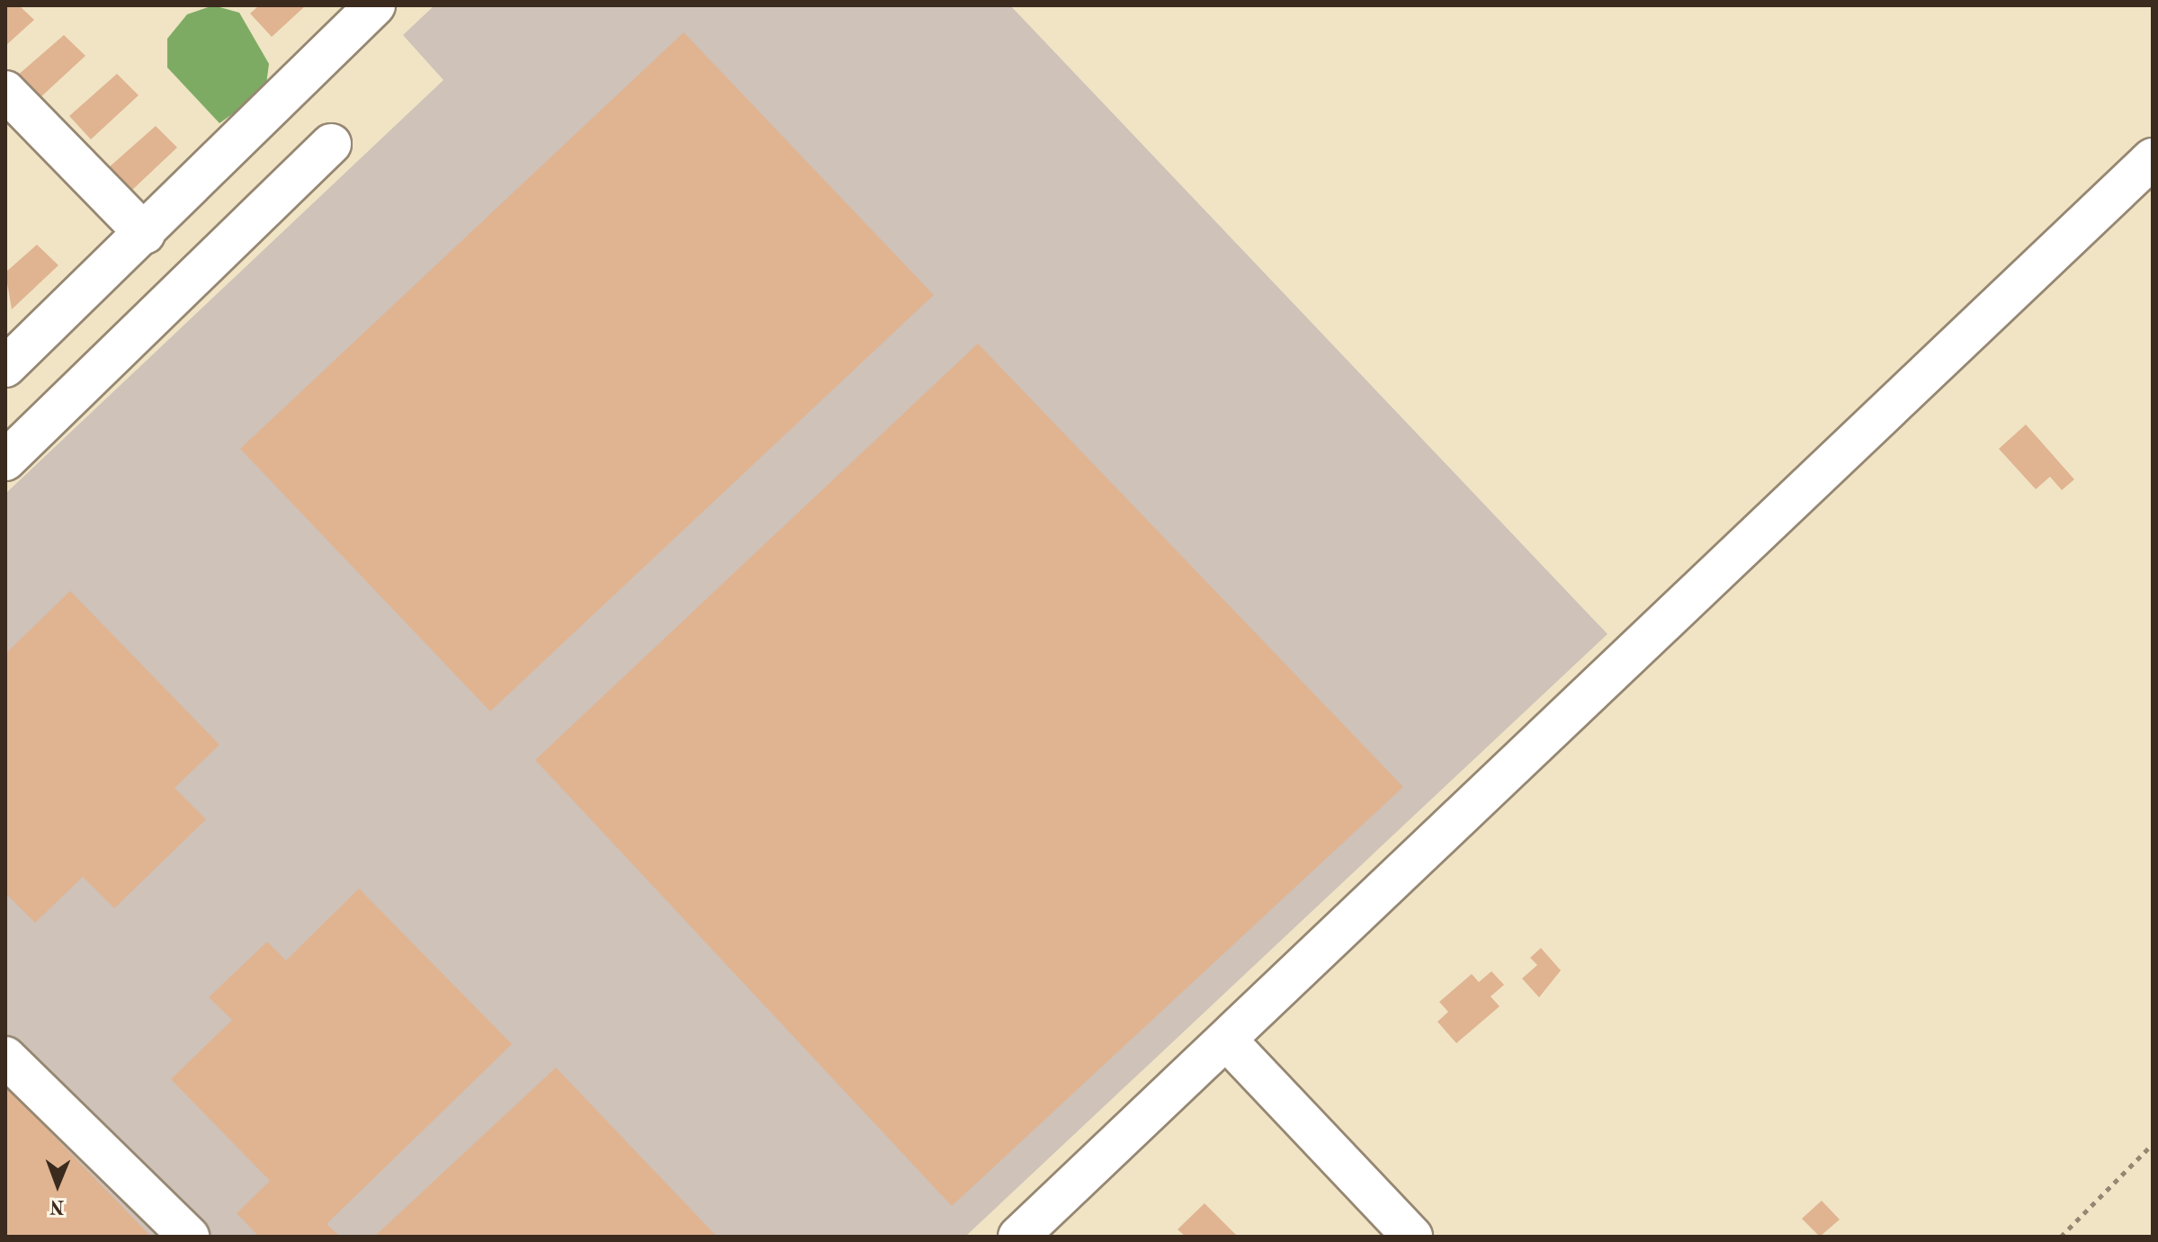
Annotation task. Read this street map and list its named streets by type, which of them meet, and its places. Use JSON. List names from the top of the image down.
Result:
{
  "north": "bottom"
}
